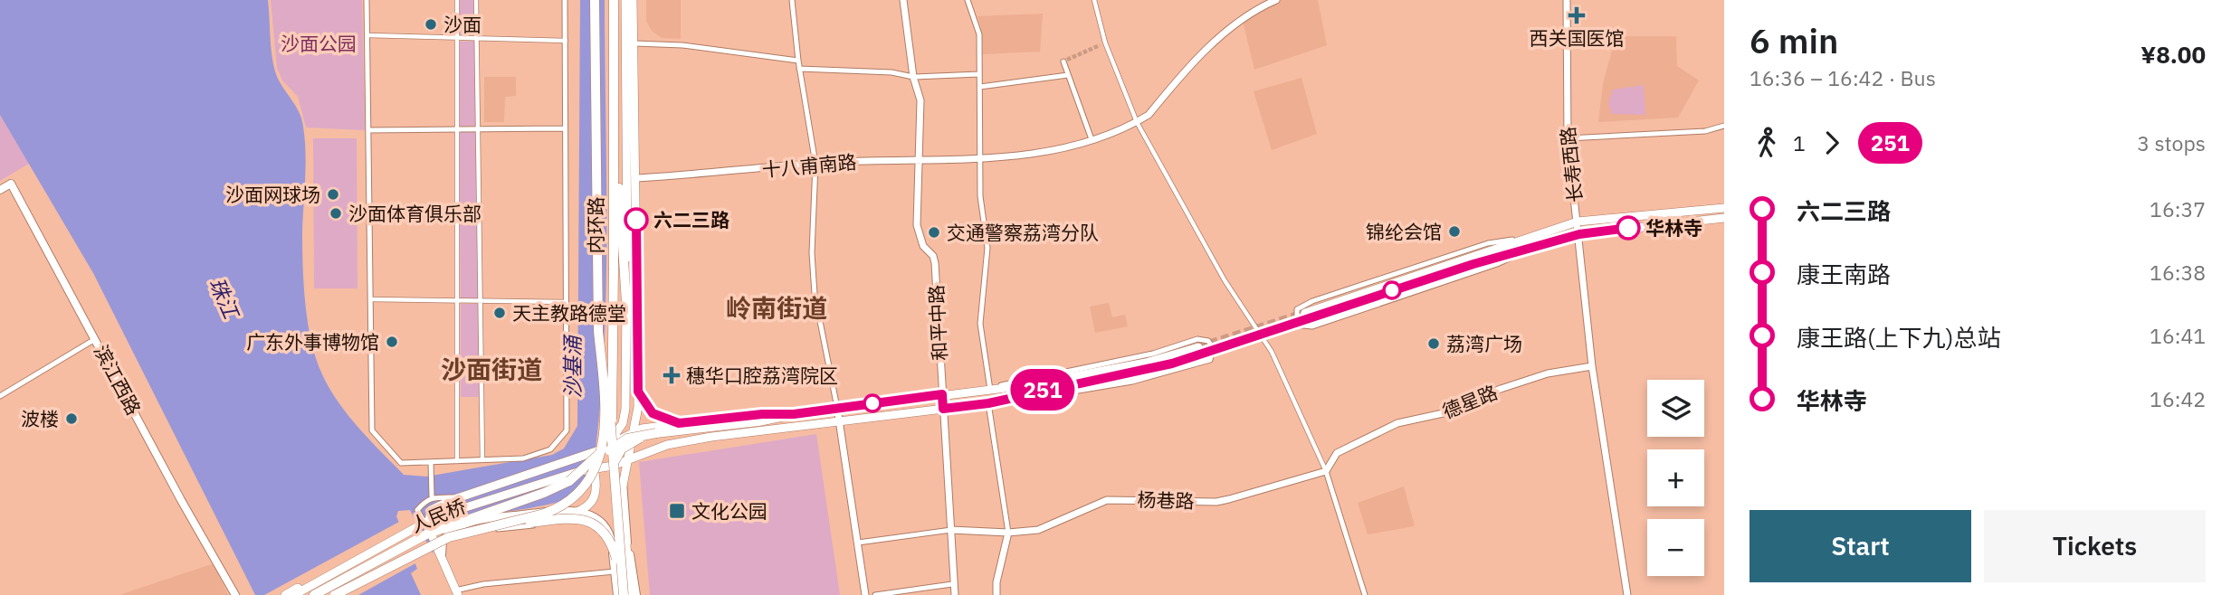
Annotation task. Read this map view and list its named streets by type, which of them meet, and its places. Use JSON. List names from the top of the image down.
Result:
{
  "streets": {
    "highway": ["内环路"],
    "main road": ["滨江西路", "人民桥"],
    "street": [
      "长寿西路",
      "十八甫南路",
      "和平中路",
      "德星路",
      "杨巷路"
    ]
  },
  "crossings": [
    ["长寿西路", "德星路"],
    ["十八甫南路", "和平中路"],
    ["和平中路", "杨巷路"],
    ["和平中路", "人民桥"],
    ["德星路", "杨巷路"]
  ],
  "districts": ["岭南街道", "沙面街道"],
  "water": ["珠江", "沙基涌"],
  "parks": ["沙面公园"],
  "places": {
    "health": ["西关国医馆", "穗华口腔荔湾院区"],
    "other": [
      "沙面",
      "沙面网球场",
      "沙面体育俱乐部",
      "六二三路",
      "华林寺",
      "锦纶会馆",
      "交通警察荔湾分队",
      "天主教路德堂",
      "广东外事博物馆",
      "荔湾广场",
      "波楼"
    ],
    "transit": ["文化公园"]
  },
  "lines": ["bus line 251"],
  "page": {
    "on_map": "251",
    "heading": ["6 min", "16:36 – 16:42 · Bus", "¥8.00"],
    "legs": ["1", "251", "3 stops"],
    "list": [
      {
        "name": "六二三路",
        "value": "16:37"
      },
      {
        "name": "康王南路",
        "value": "16:38"
      },
      {
        "name": "康王路(上下九)总站",
        "value": "16:41"
      },
      {
        "name": "华林寺",
        "value": "16:42"
      }
    ],
    "map_buttons": ["+", "−"],
    "buttons": ["Start", "Tickets"]
  }
}
